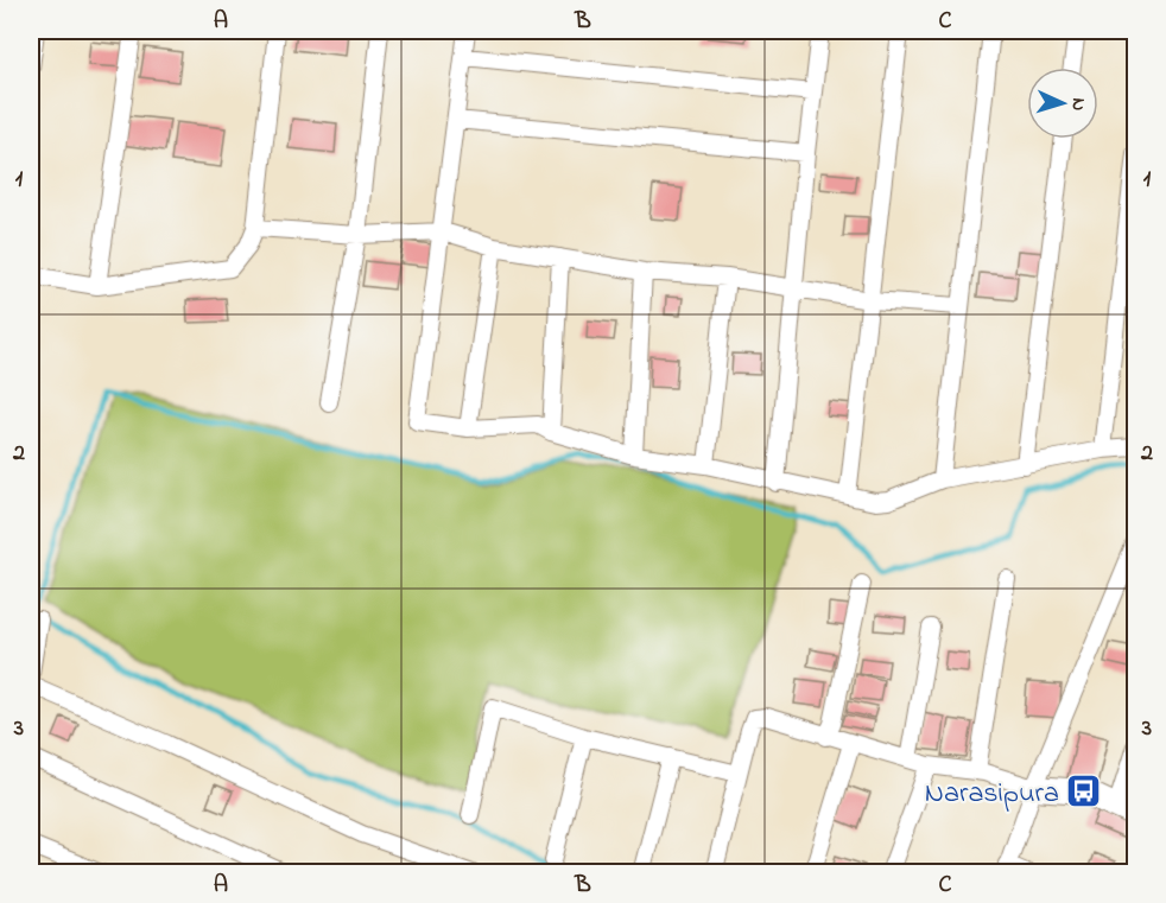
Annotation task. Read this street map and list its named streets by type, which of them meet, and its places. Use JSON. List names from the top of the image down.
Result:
{
  "places": {
    "bus stop": ["Narasipura"]
  },
  "north": "right",
  "grid": {
    "columns": ["A", "B", "C"],
    "rows": ["1", "2", "3"]
  }
}
